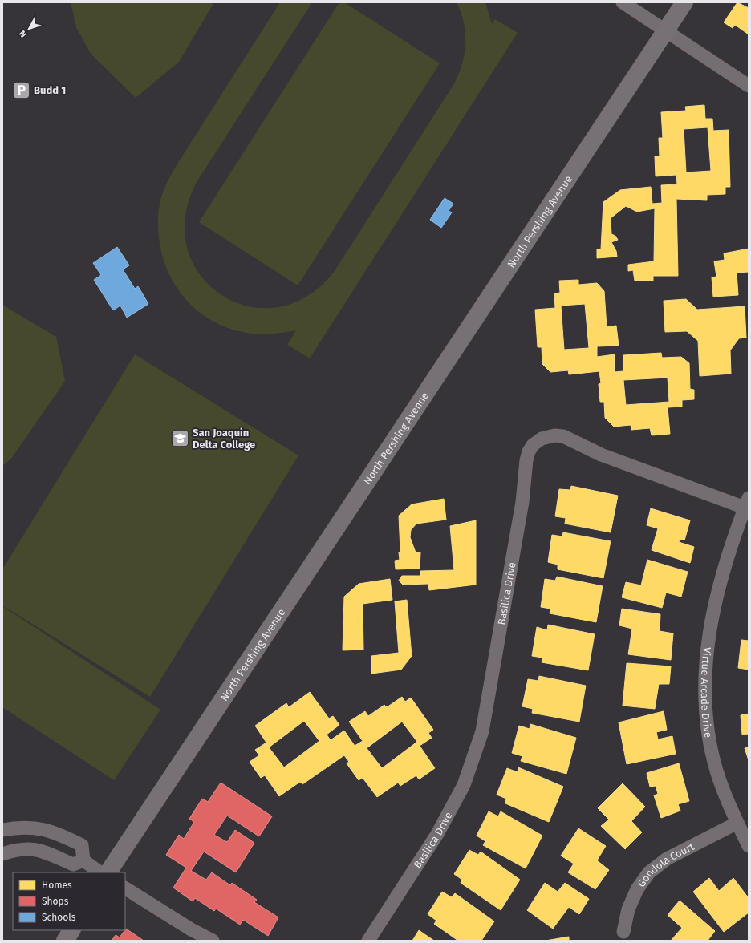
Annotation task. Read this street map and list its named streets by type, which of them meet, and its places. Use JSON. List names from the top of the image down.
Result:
{
  "streets": {
    "main road": ["North Pershing Avenue"],
    "street": ["Basilica Drive", "Virtue Arcade Drive", "Gondola Court"]
  },
  "crossings": [
    ["Basilica Drive", "Virtue Arcade Drive"],
    ["Virtue Arcade Drive", "Gondola Court"]
  ],
  "places": {
    "parking": ["Budd 1"],
    "school or university": ["San Joaquin Delta College"]
  },
  "legend": ["Homes", "Shops", "Schools"],
  "north": "bottom left"
}
